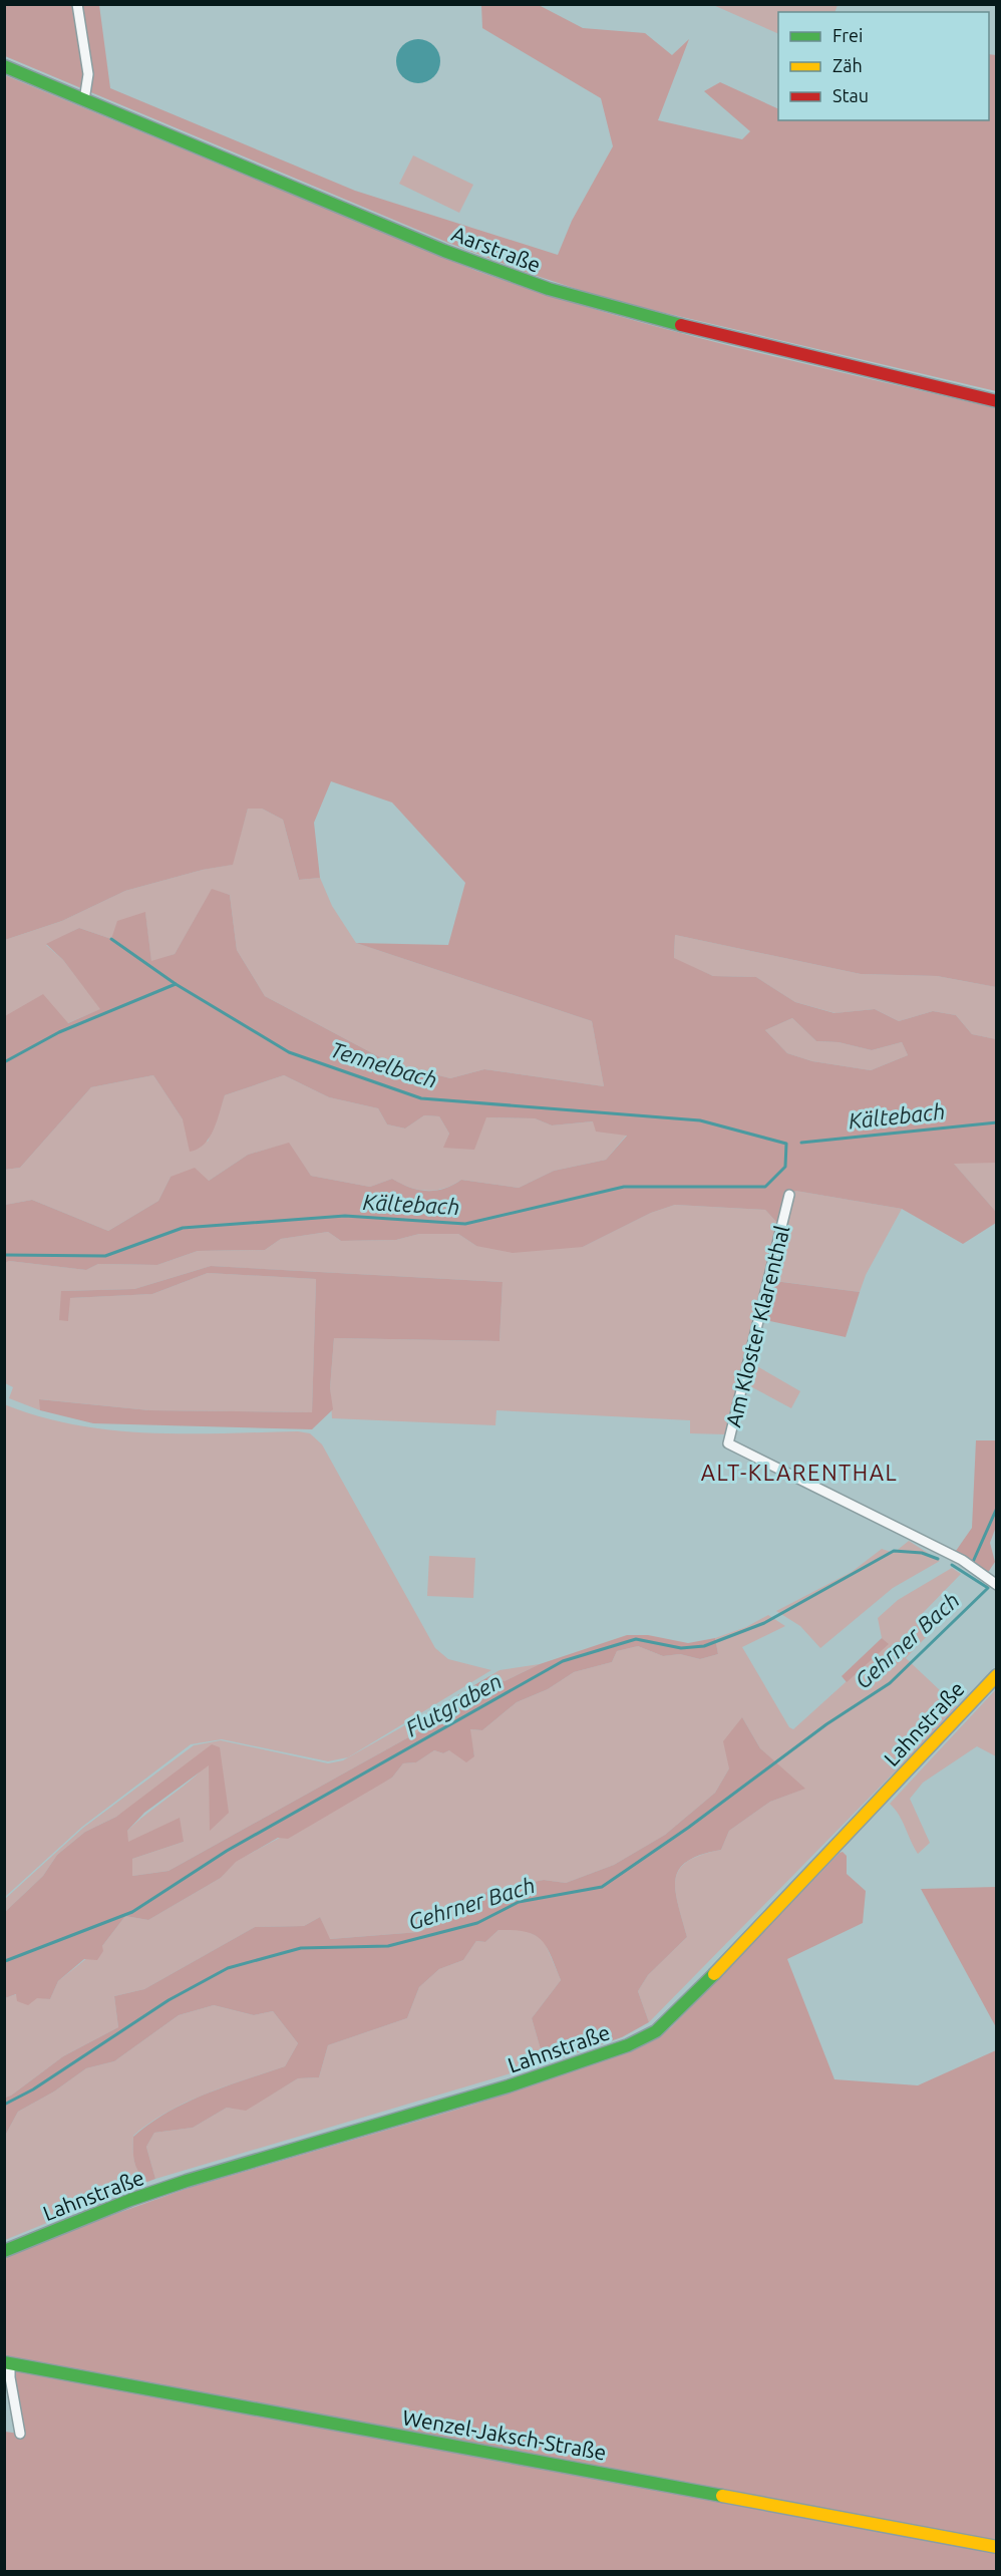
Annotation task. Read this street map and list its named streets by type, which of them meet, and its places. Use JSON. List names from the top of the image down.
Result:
{
  "streets": {
    "main road": ["Aarstraße", "Lahnstraße", "Wenzel-Jaksch-Straße"],
    "street": ["Am Kloster Klarenthal"]
  },
  "districts": ["ALT-KLARENTHAL"],
  "water": [
    "Tennelbach",
    "Kältebach",
    "Gehrner Bach",
    "Flutgraben"
  ],
  "legend": ["Frei", "Zäh", "Stau"]
}
